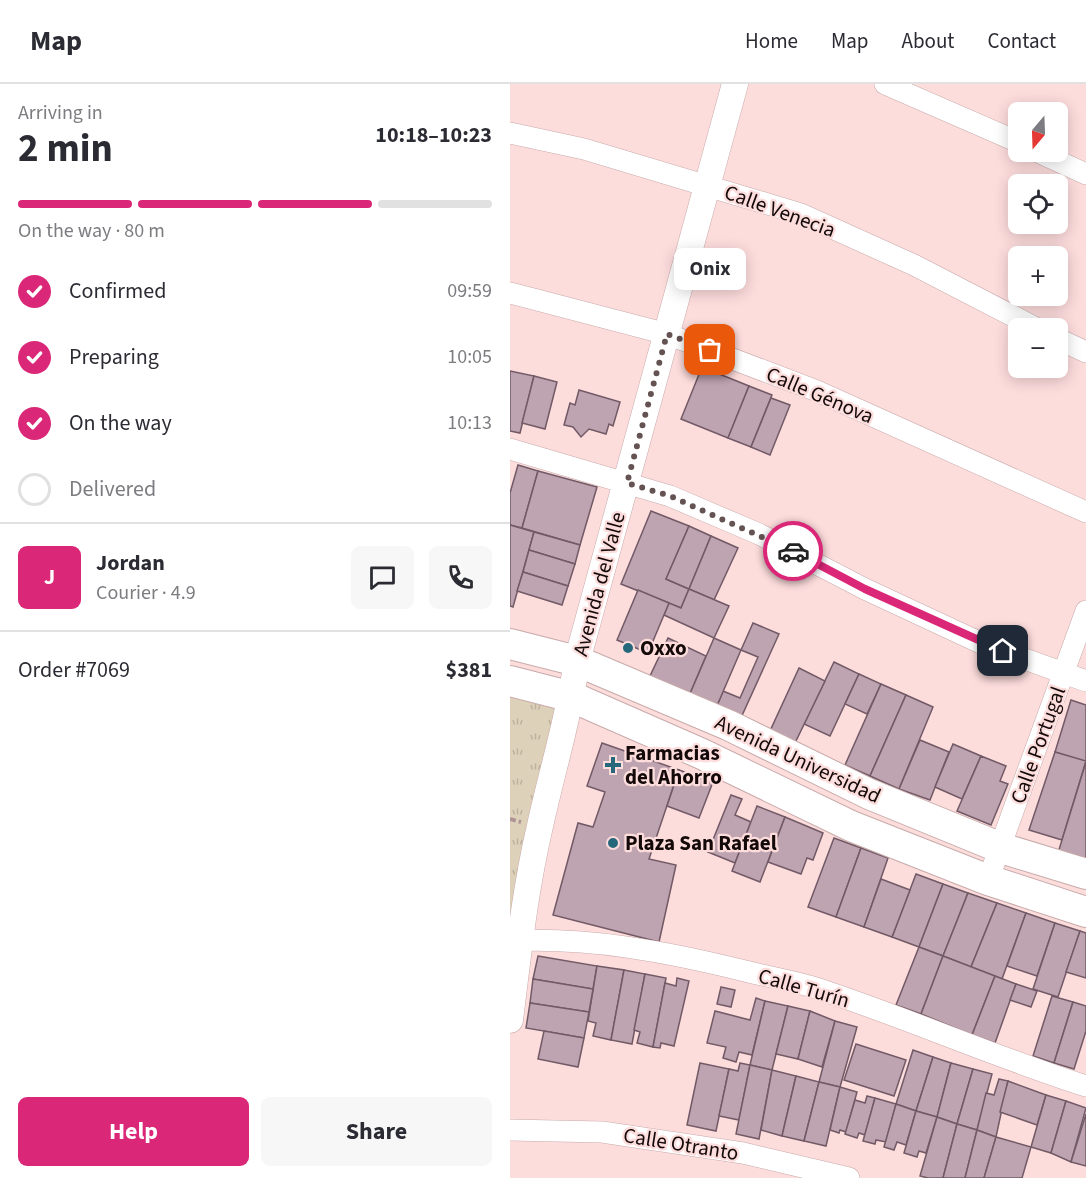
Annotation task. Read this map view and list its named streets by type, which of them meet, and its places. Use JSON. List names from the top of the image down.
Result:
{
  "streets": {
    "main road": ["Avenida Universidad"],
    "street": [
      "Calle Venecia",
      "Calle Génova",
      "Avenida del Valle",
      "Calle Portugal",
      "Calle Turín",
      "Calle Otranto"
    ]
  },
  "crossings": [
    ["Calle Venecia", "Avenida del Valle"],
    ["Calle Génova", "Avenida del Valle"],
    ["Avenida del Valle", "Avenida Universidad"],
    ["Avenida del Valle", "Calle Turín"],
    ["Calle Portugal", "Avenida Universidad"]
  ],
  "places": {
    "other": ["Onix", "Oxxo", "Plaza San Rafael"],
    "health": ["Farmacias del Ahorro"]
  },
  "north": "bottom",
  "page": {
    "header": "Map",
    "nav": [
      "Home",
      "Map",
      "About",
      "Contact"
    ],
    "heading": ["2 min", "Arriving in", "10:18–10:23"],
    "panel": [
      "Jordan",
      "Courier · 4.9",
      "Order #7069",
      "$381"
    ],
    "map_buttons": ["+", "−"],
    "bar": "On the way · 80 m",
    "bubble": "Onix",
    "list": [
      ["Confirmed", "09:59"],
      ["Preparing", "10:05"],
      ["On the way", "10:13"],
      "Delivered"
    ],
    "round": "J",
    "buttons": ["Help", "Share"]
  }
}
